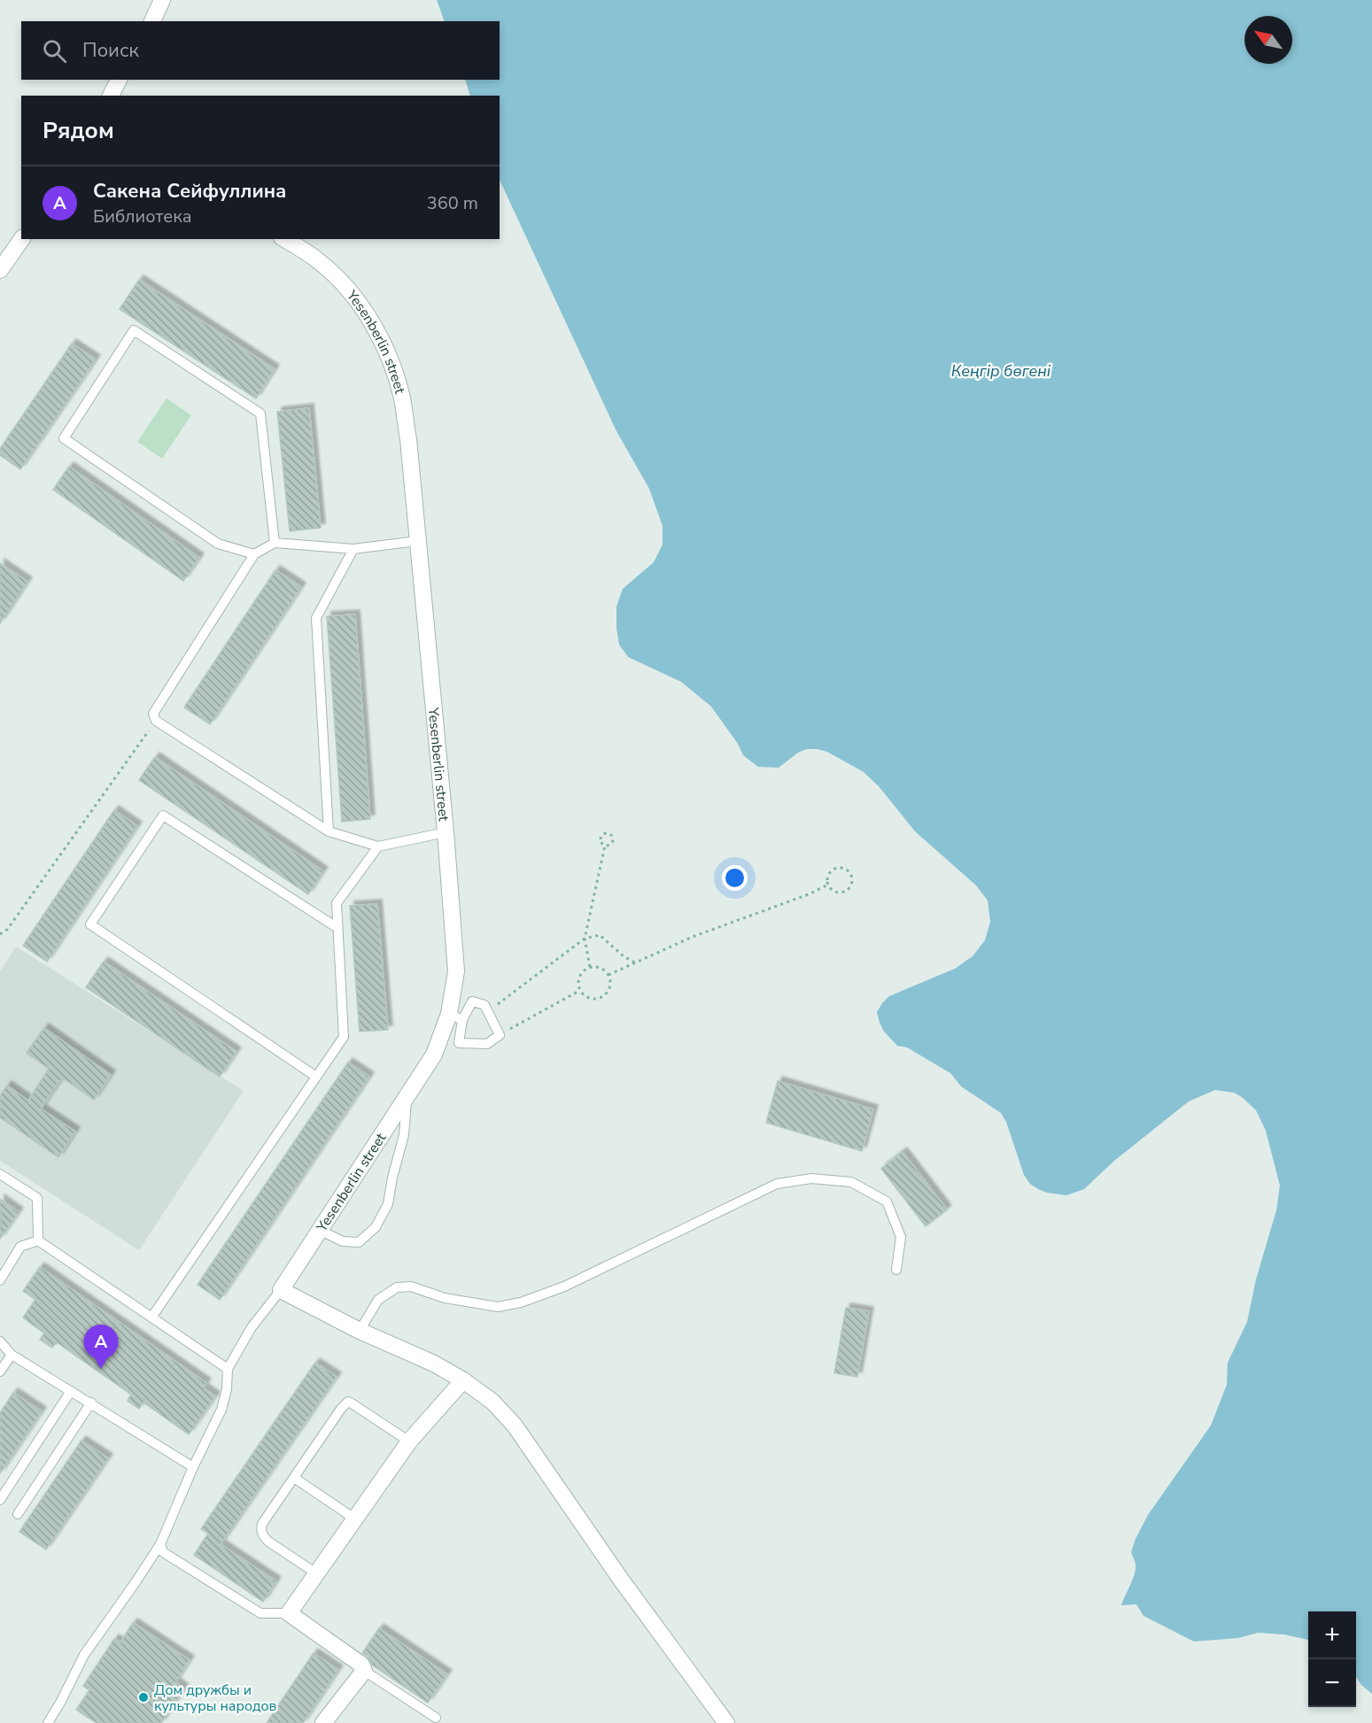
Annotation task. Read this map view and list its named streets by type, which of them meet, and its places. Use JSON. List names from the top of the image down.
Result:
{
  "streets": {
    "street": ["Yesenberlin street"]
  },
  "water": ["Кеңгір бөгені"],
  "places": ["Дом дружбы и культуры народов"],
  "north": "top left",
  "page": {
    "search": "Поиск",
    "heading": "Рядом",
    "list": [
      {
        "mark": "A",
        "name": "Сакена Сейфуллина",
        "note": "Библиотека",
        "value": "360 m"
      }
    ],
    "pins": "A",
    "map_buttons": ["+", "−"]
  }
}
